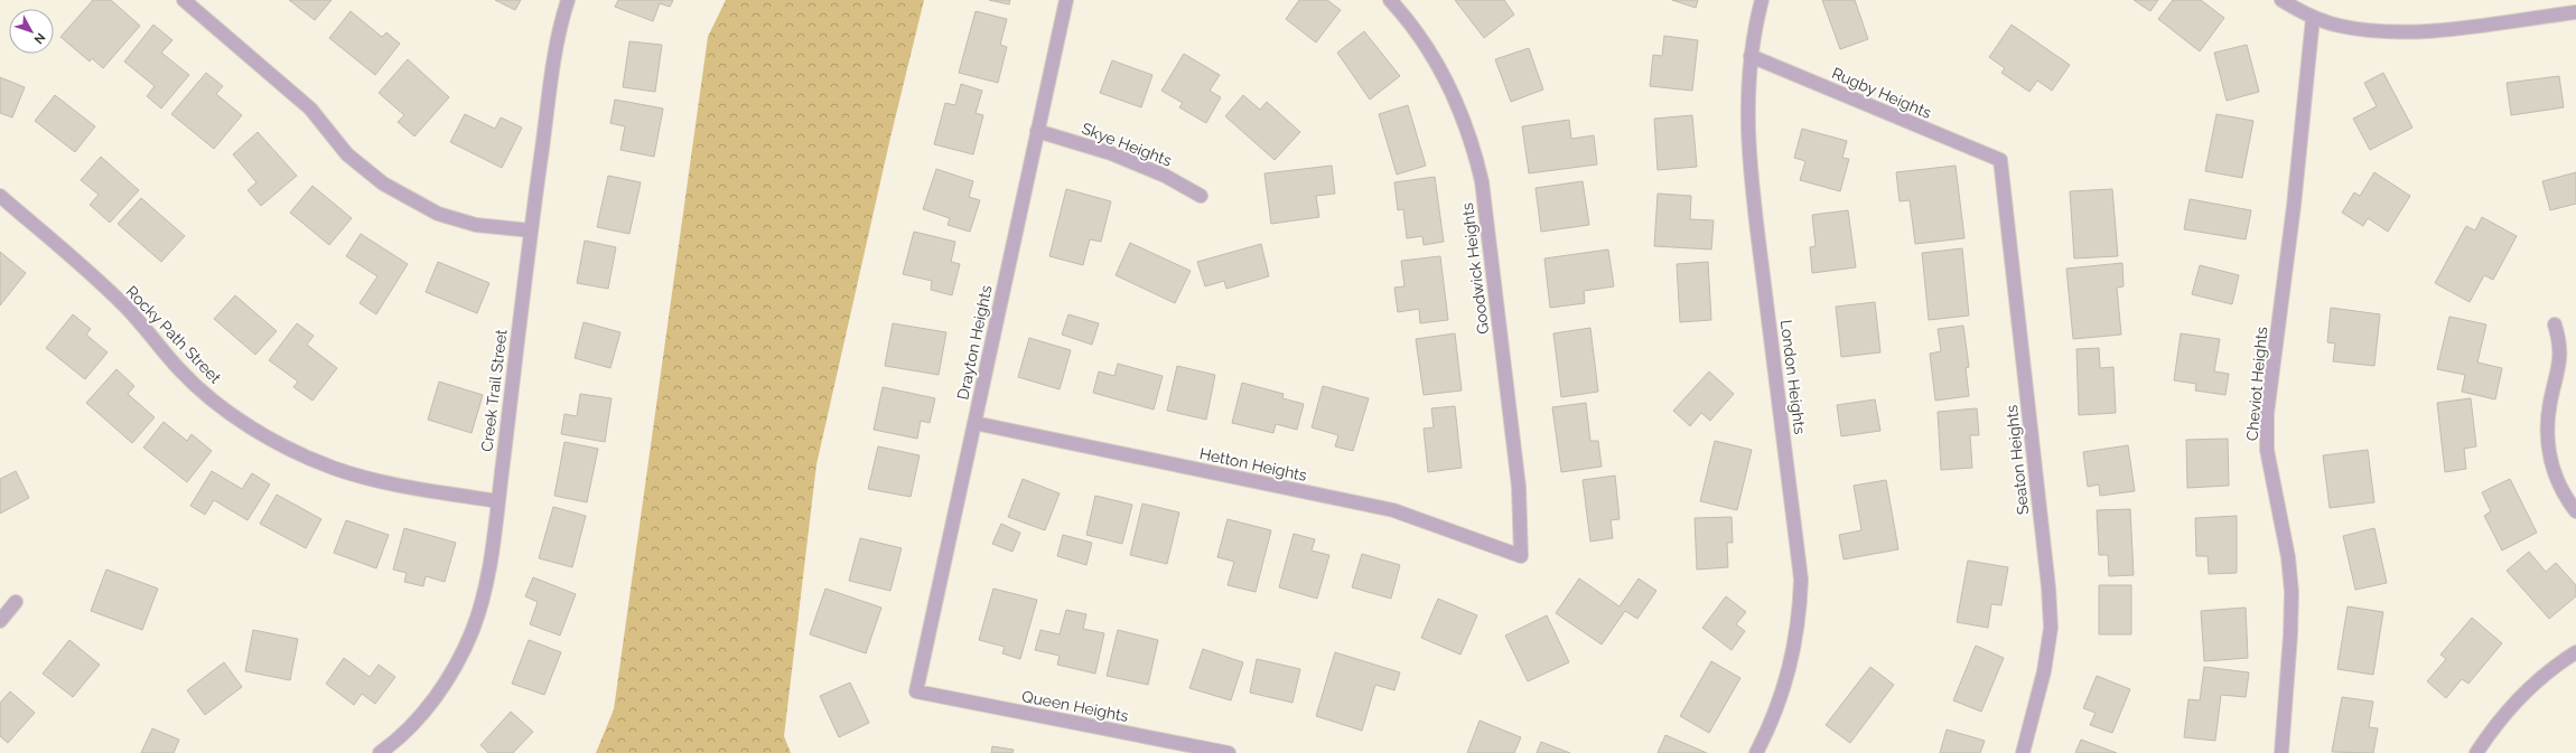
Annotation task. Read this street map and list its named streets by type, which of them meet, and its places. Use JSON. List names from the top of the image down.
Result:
{
  "streets": {
    "street": [
      "Rugby Heights",
      "Skye Heights",
      "Goodwick Heights",
      "Rocky Path Street",
      "Drayton Heights",
      "London Heights",
      "Cheviot Heights",
      "Creek Trail Street",
      "Seaton Heights",
      "Hetton Heights",
      "Queen Heights"
    ]
  },
  "crossings": [
    ["Rugby Heights", "London Heights"],
    ["Rugby Heights", "Seaton Heights"],
    ["Skye Heights", "Drayton Heights"],
    ["Goodwick Heights", "Hetton Heights"],
    ["Rocky Path Street", "Creek Trail Street"],
    ["Drayton Heights", "Hetton Heights"],
    ["Drayton Heights", "Queen Heights"]
  ],
  "north": "bottom right"
}
